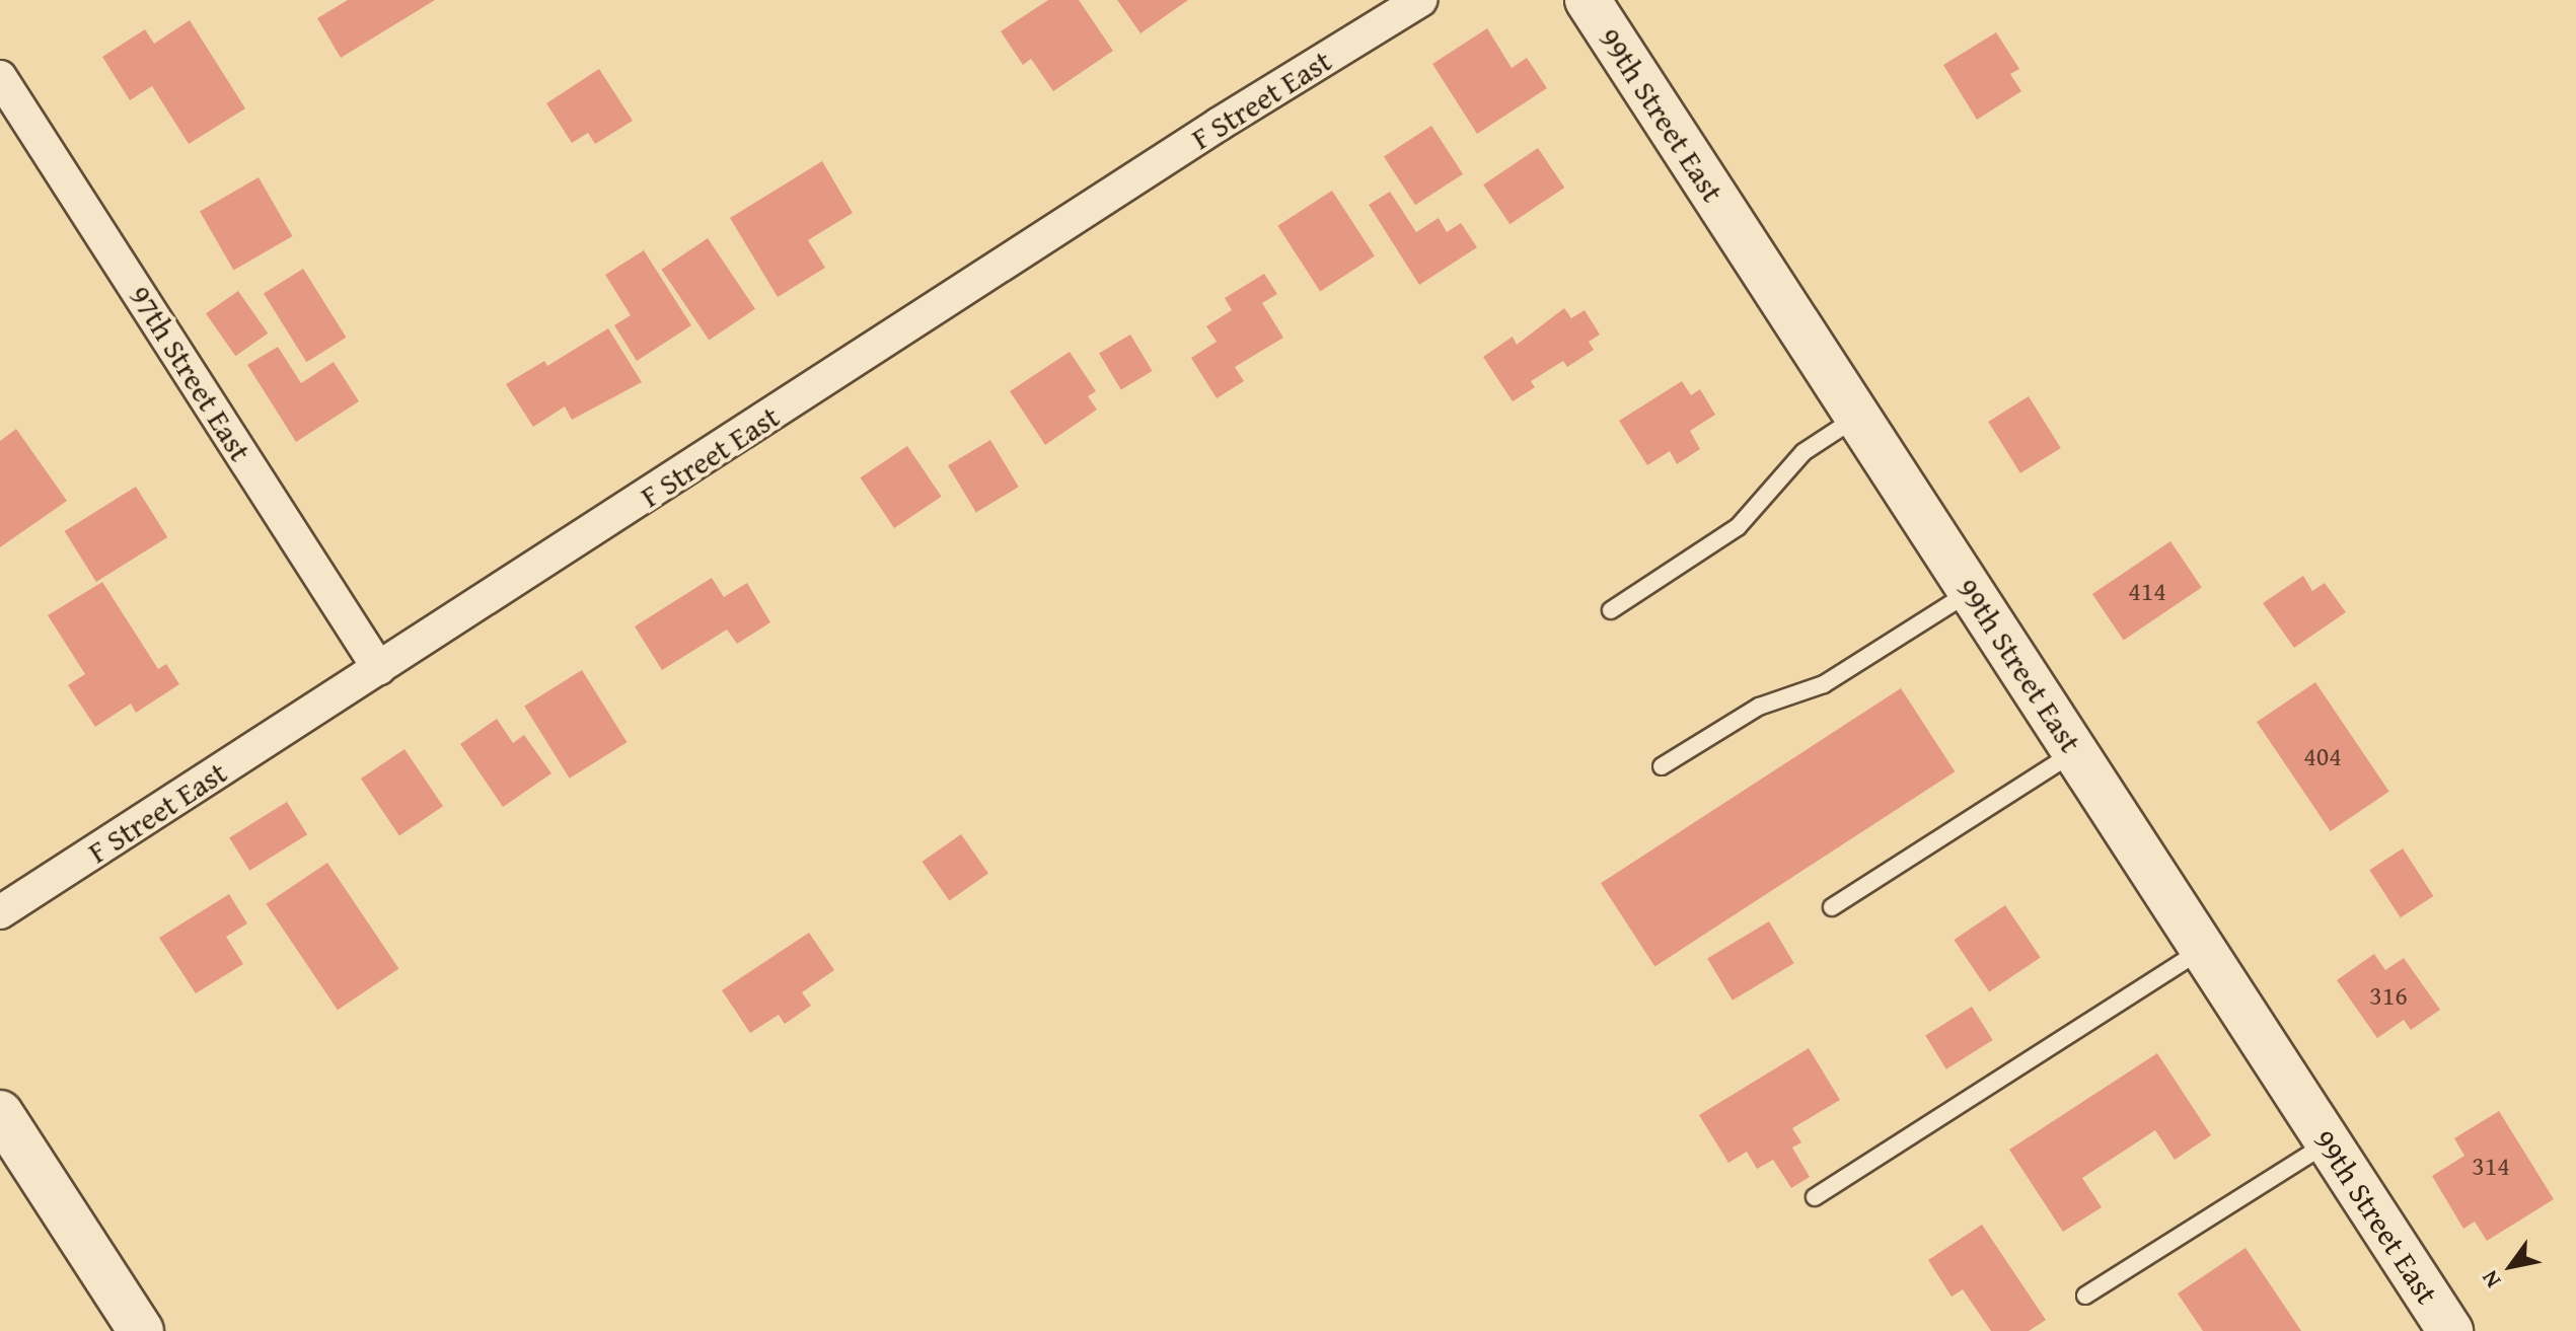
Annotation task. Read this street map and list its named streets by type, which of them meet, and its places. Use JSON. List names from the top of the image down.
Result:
{
  "streets": {
    "street": ["F Street East", "99th Street East", "97th Street East"]
  },
  "crossings": [
    ["F Street East", "97th Street East"]
  ],
  "house_numbers": [
    "414",
    "404",
    "316",
    "314"
  ],
  "north": "bottom left"
}
